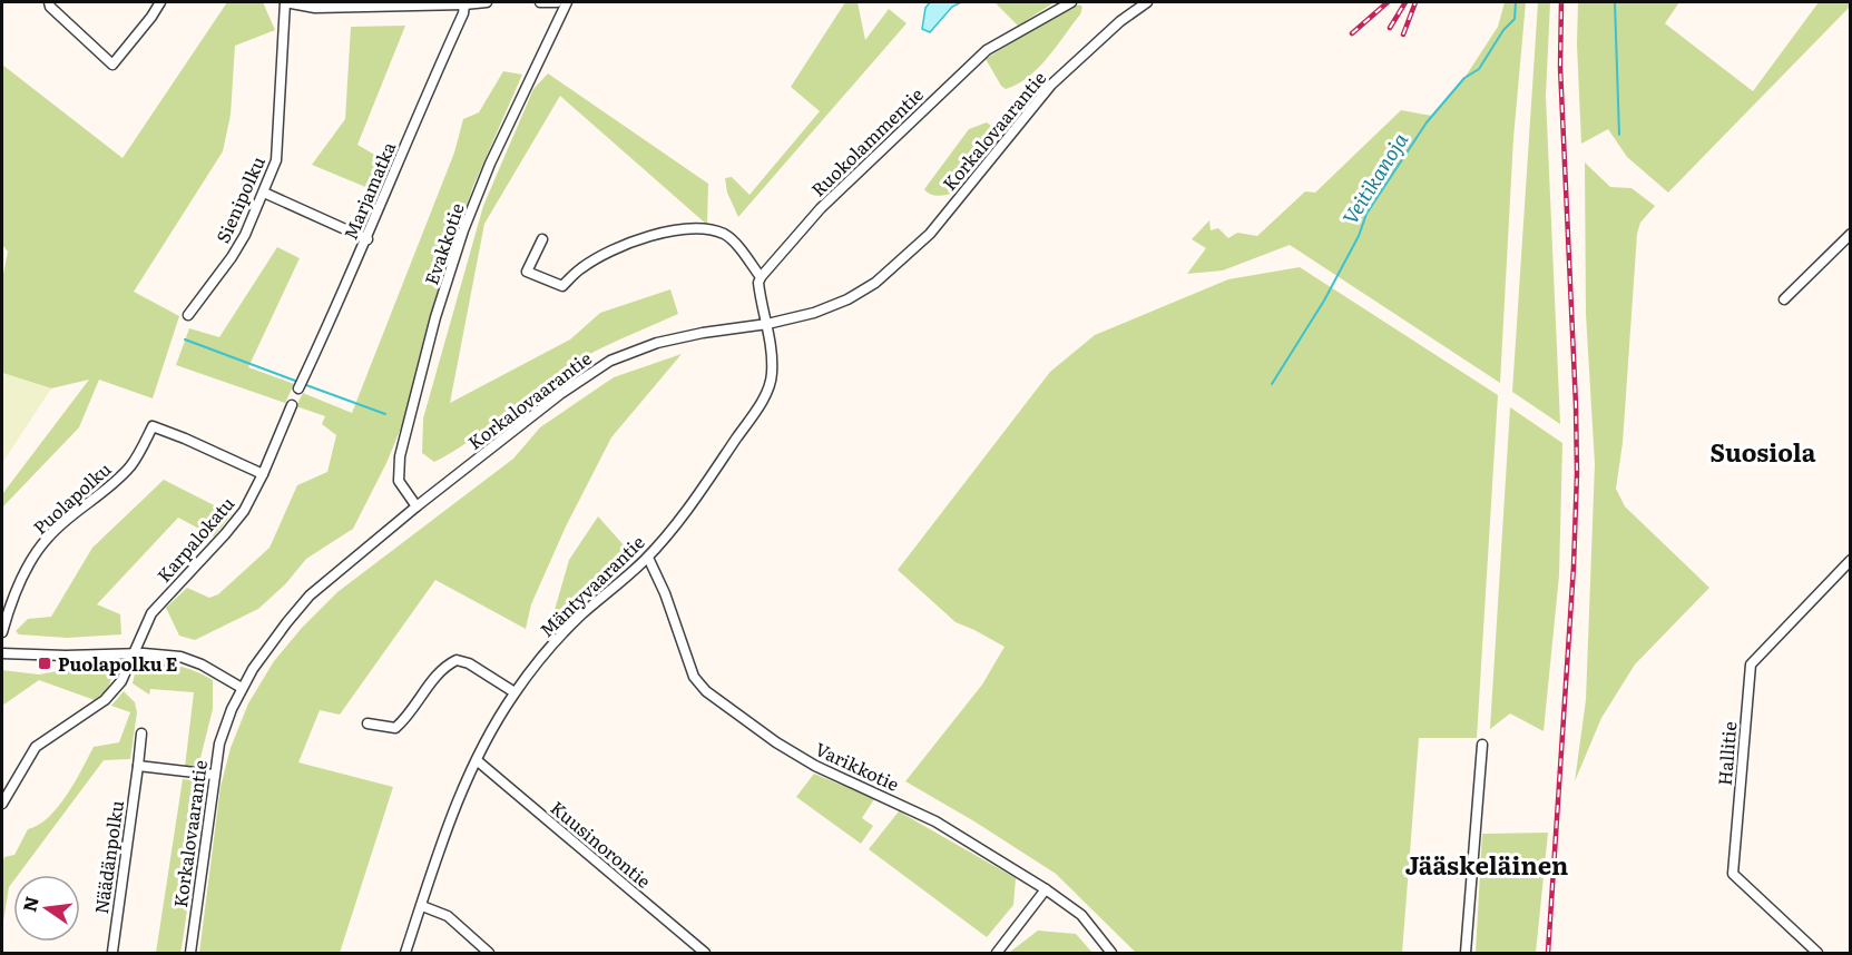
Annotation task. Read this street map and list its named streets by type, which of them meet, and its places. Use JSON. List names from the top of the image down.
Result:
{
  "streets": {
    "street": [
      "Korkalovaarantie",
      "Ruokolammentie",
      "Marjamatka",
      "Sienipolku",
      "Evakkotie",
      "Puolapolku",
      "Karpalokatu",
      "Mäntyvaarantie",
      "Hallitie",
      "Varikkotie",
      "Kuusinorontie",
      "Näädänpolku"
    ]
  },
  "crossings": [
    ["Korkalovaarantie", "Evakkotie"],
    ["Korkalovaarantie", "Mäntyvaarantie"],
    ["Ruokolammentie", "Mäntyvaarantie"],
    ["Puolapolku", "Karpalokatu"],
    ["Mäntyvaarantie", "Varikkotie"],
    ["Mäntyvaarantie", "Kuusinorontie"]
  ],
  "districts": ["Suosiola", "Jääskeläinen"],
  "water": ["Veitikanoja"],
  "places": {
    "transit": ["Puolapolku E"]
  },
  "north": "left"
}
